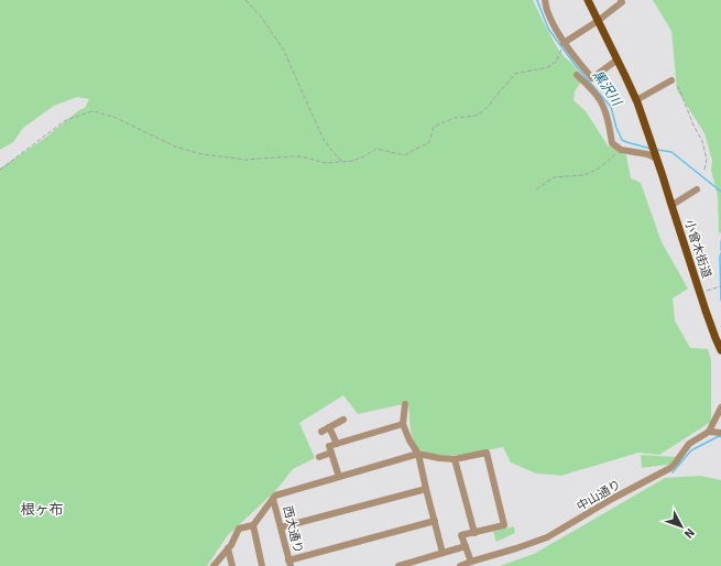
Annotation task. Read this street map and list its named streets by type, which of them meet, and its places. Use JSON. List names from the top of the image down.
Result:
{
  "streets": {
    "main road": ["小曾木街道"],
    "street": ["中山通り", "西大通り"]
  },
  "districts": ["根ヶ布"],
  "water": ["黒沢川"],
  "north": "bottom right"
}
